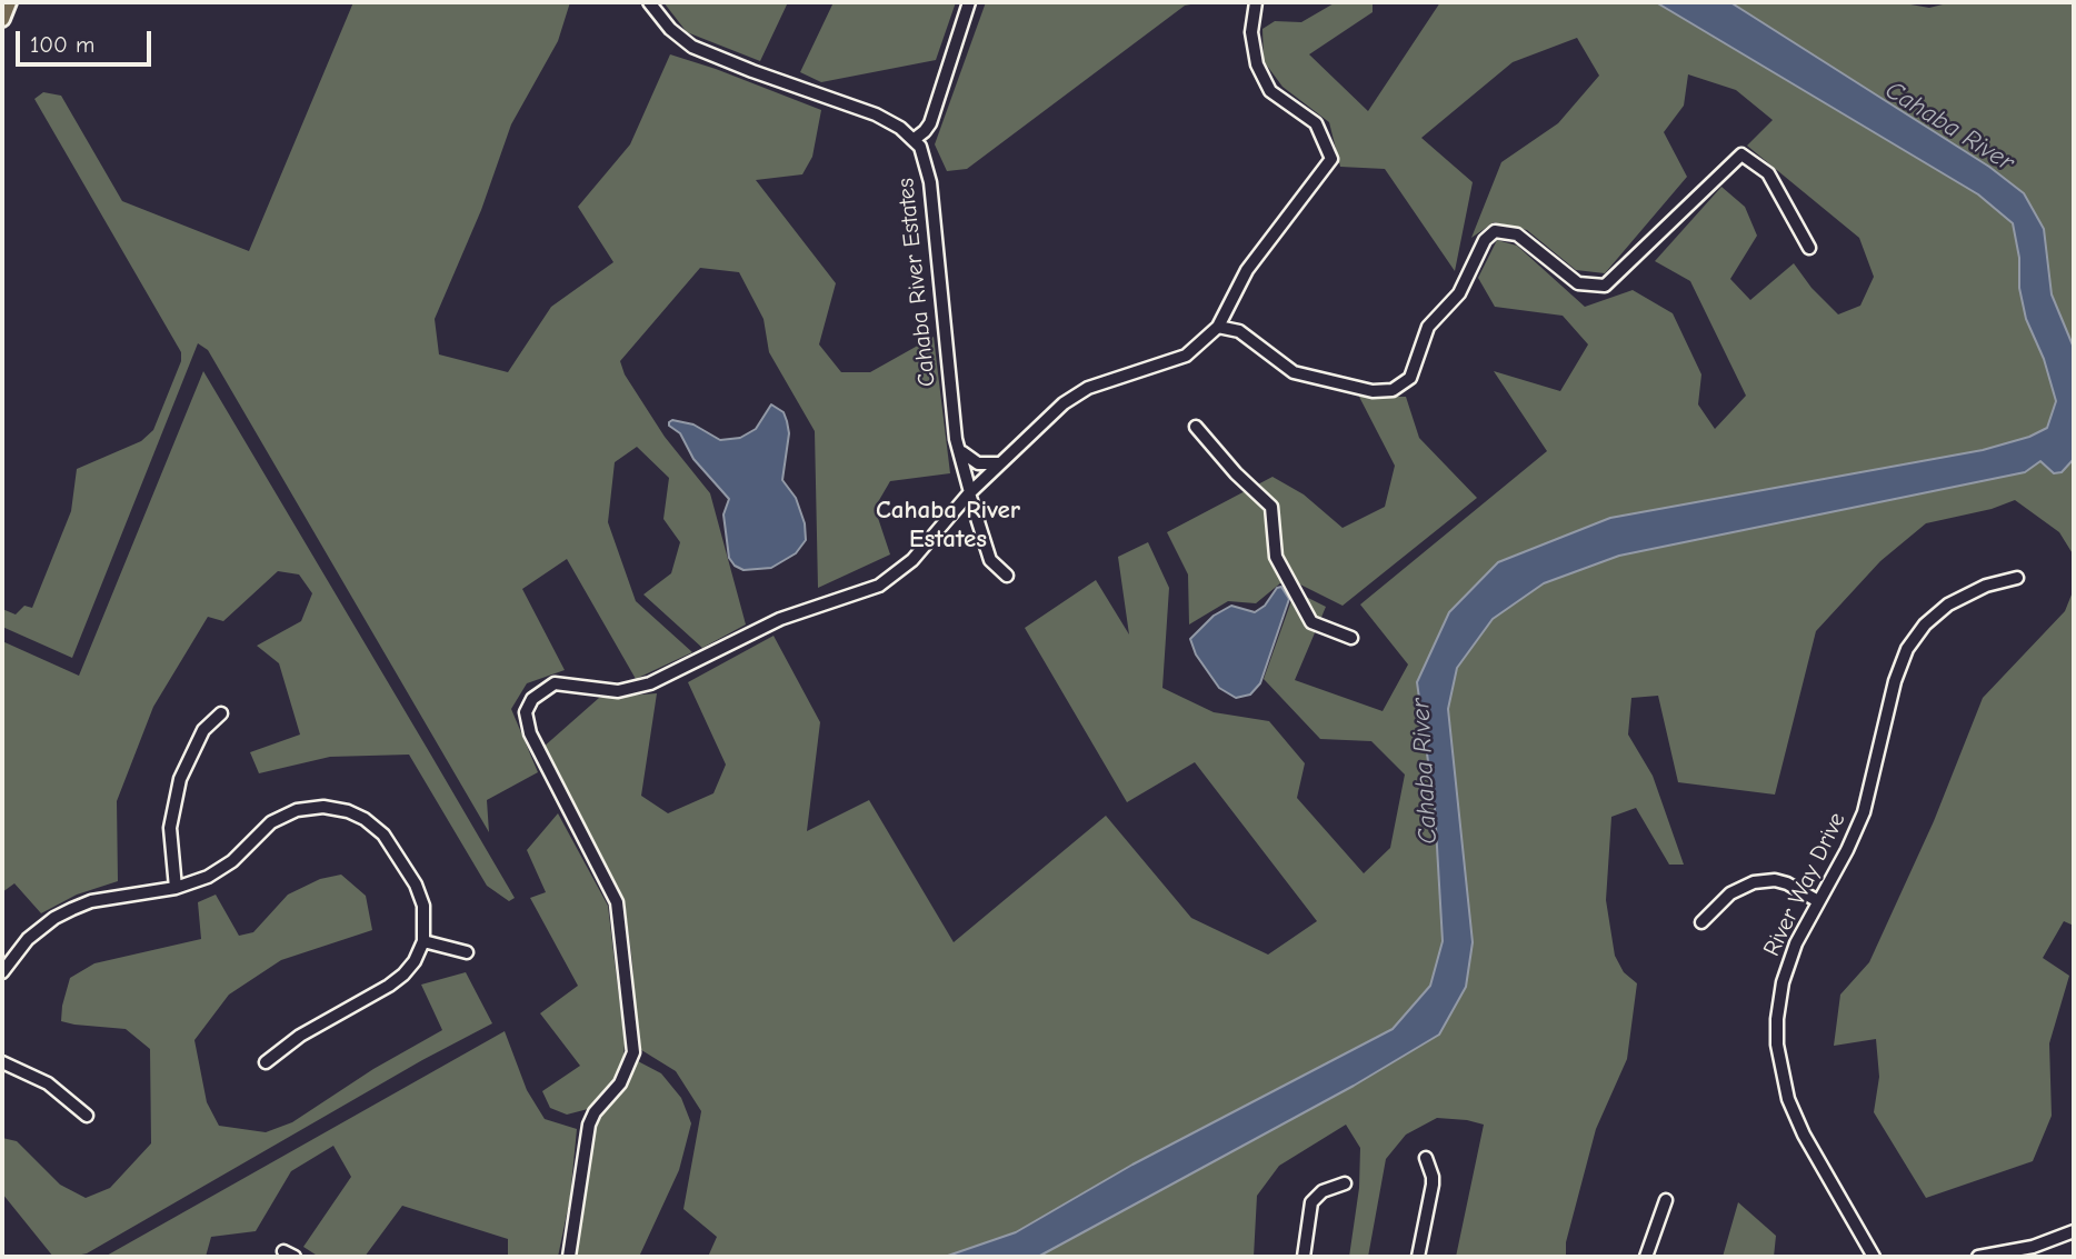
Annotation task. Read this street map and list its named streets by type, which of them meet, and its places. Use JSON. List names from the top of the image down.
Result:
{
  "streets": {
    "street": ["Cahaba River Estates", "River Way Drive"]
  },
  "districts": ["Cahaba River Estates"],
  "water": ["Cahaba River"],
  "scale_bar": "100 m"
}
